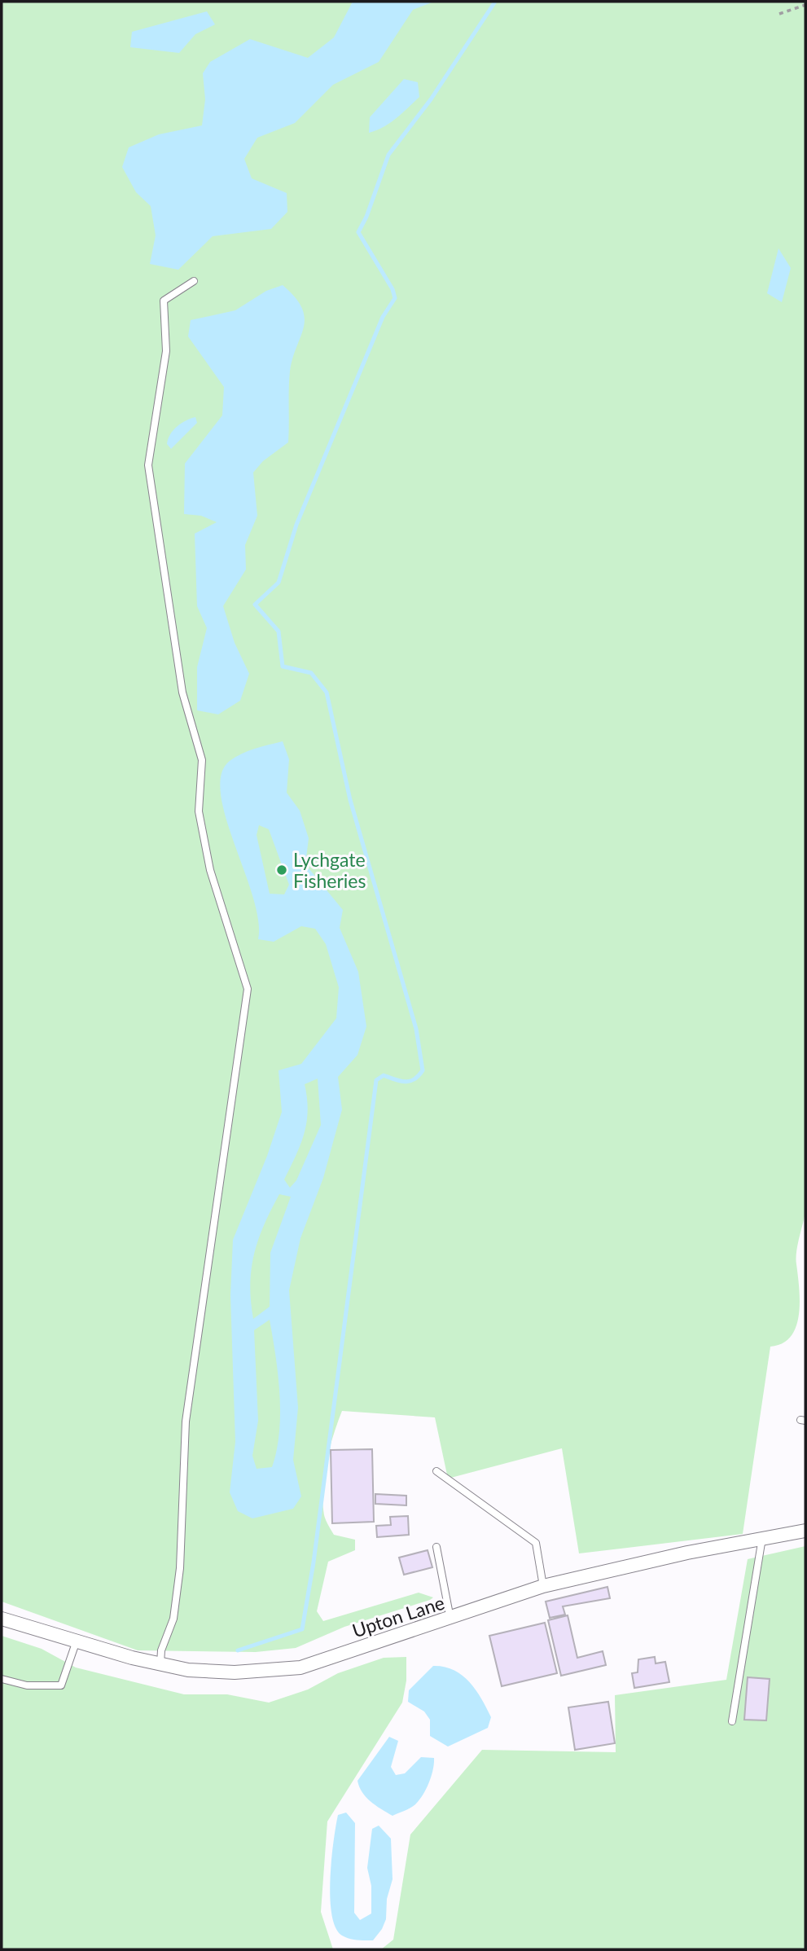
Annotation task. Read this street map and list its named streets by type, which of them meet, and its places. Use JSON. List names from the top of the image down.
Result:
{
  "streets": {
    "street": ["Upton Lane"]
  },
  "places": ["Lychgate Fisheries"]
}
